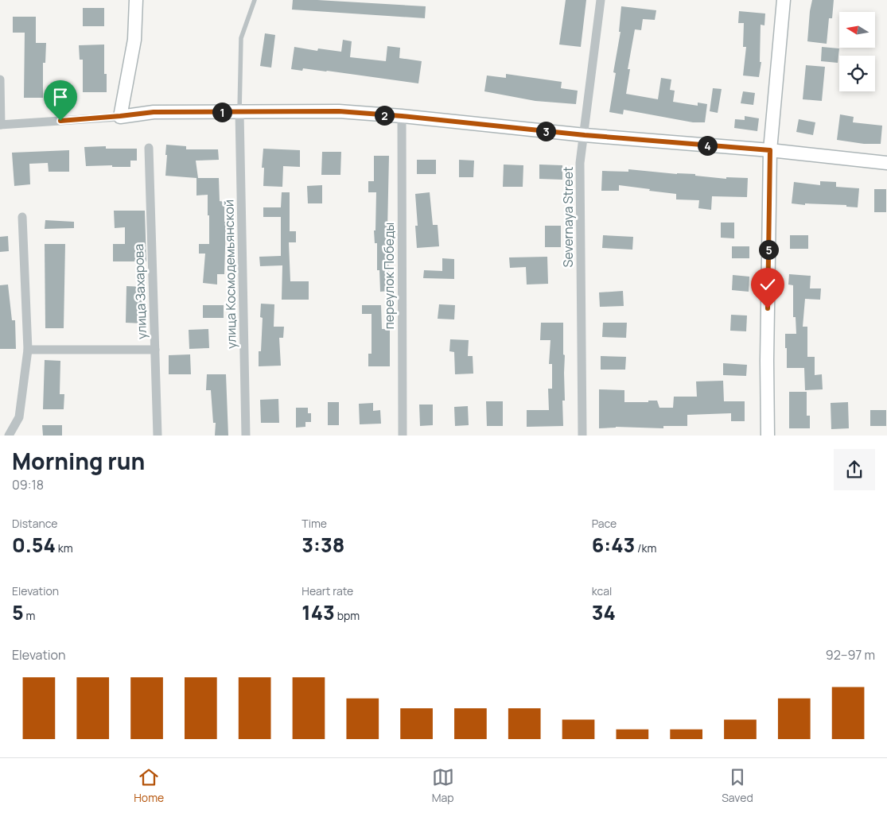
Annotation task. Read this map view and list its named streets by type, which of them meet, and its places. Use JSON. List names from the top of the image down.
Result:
{
  "streets": {
    "street": [
      "Severnaya Street",
      "улица Космодемьянской",
      "переулок Победы",
      "улица Захарова"
    ]
  },
  "north": "left",
  "page": {
    "pins": [
      "1",
      "2",
      "3",
      "4",
      "5"
    ],
    "heading": ["Morning run", "09:18"],
    "stats": [
      ["Distance", "0.54 km"],
      ["Time", "3:38"],
      ["Pace", "6:43 /km"],
      ["Elevation", "5 m"],
      ["Heart rate", "143 bpm"],
      ["kcal", "34"]
    ],
    "chart": ["Elevation", "92–97 m"],
    "tabs": ["Home", "Map", "Saved"]
  }
}
